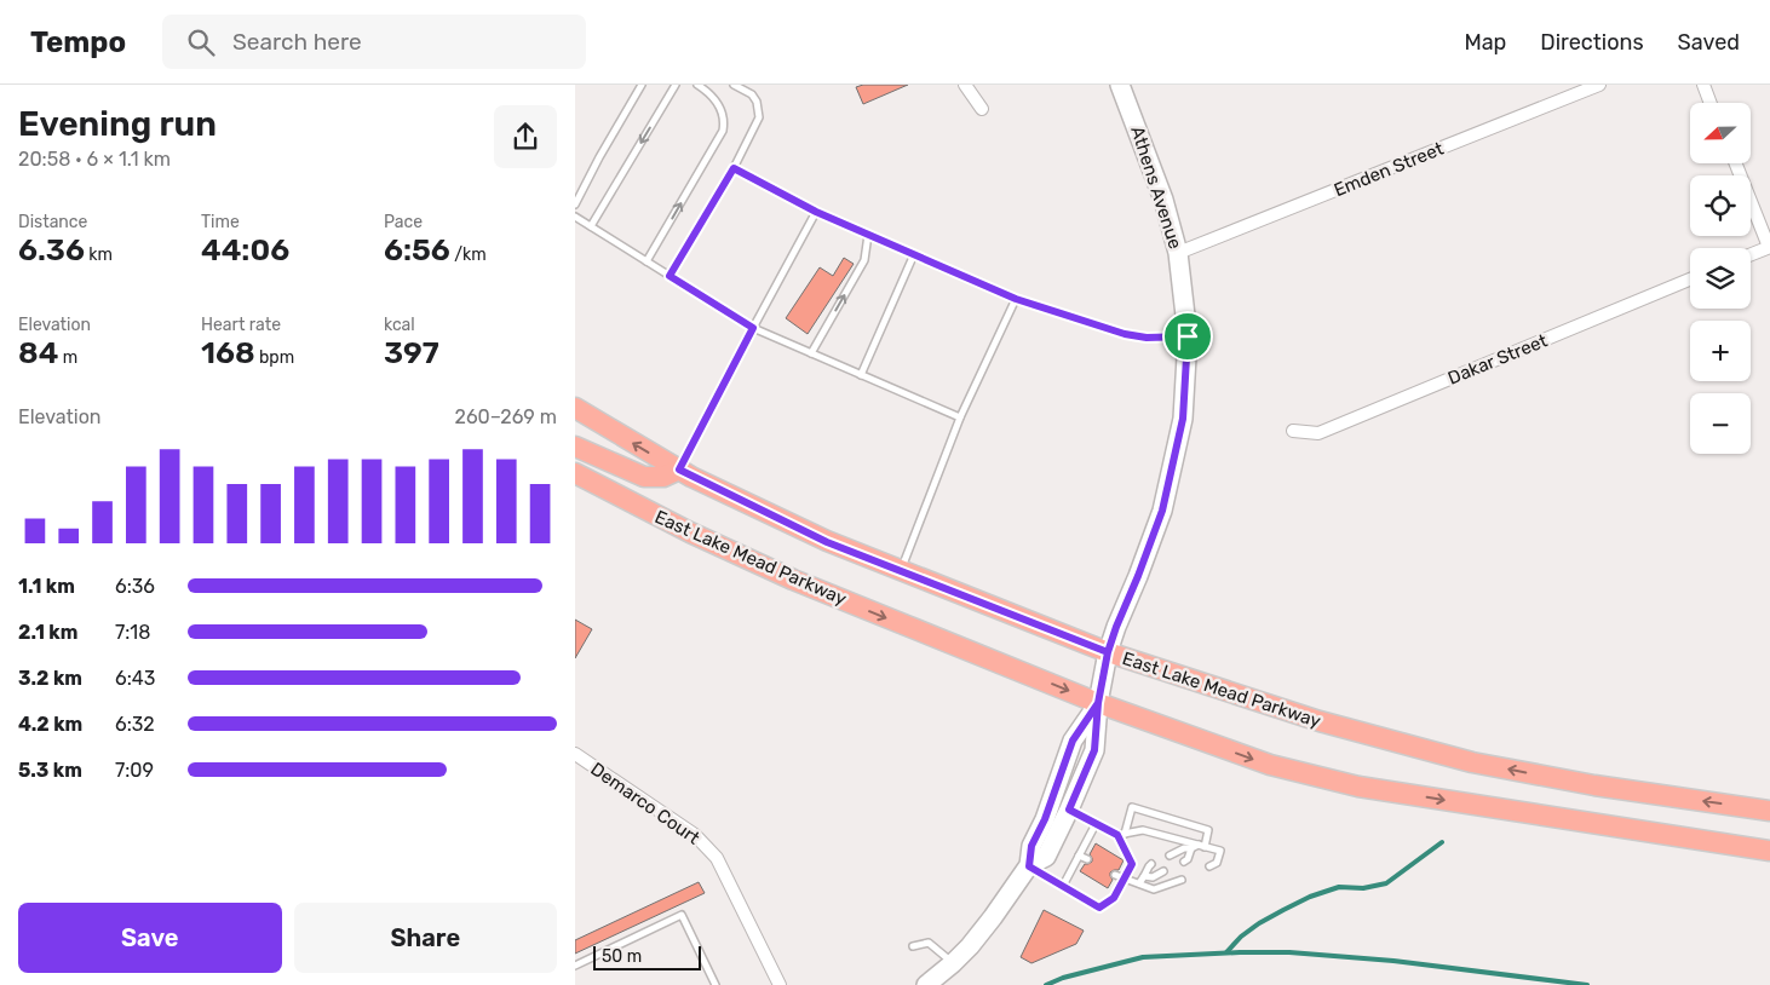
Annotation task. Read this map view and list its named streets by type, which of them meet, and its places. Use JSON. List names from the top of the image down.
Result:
{
  "streets": {
    "main road": ["East Lake Mead Parkway"],
    "street": [
      "Emden Street",
      "Athens Avenue",
      "Dakar Street",
      "Demarco Court"
    ]
  },
  "crossings": [
    ["Emden Street", "Athens Avenue"],
    ["Athens Avenue", "East Lake Mead Parkway"]
  ],
  "scale_bar": "50 m",
  "north": "left",
  "page": {
    "header": "Tempo",
    "search": "Search here",
    "nav": ["Map", "Directions", "Saved"],
    "heading": ["Evening run", "20:58 · 6 × 1.1 km"],
    "map_buttons": ["+", "−"],
    "stats": [
      ["Distance", "6.36 km"],
      ["Time", "44:06"],
      ["Pace", "6:56 /km"],
      ["Elevation", "84 m"],
      ["Heart rate", "168 bpm"],
      ["kcal", "397"]
    ],
    "chart": ["Elevation", "260–269 m"],
    "list": [
      {
        "name": "1.1 km",
        "note": "6:36"
      },
      {
        "name": "2.1 km",
        "note": "7:18"
      },
      {
        "name": "3.2 km",
        "note": "6:43"
      },
      {
        "name": "4.2 km",
        "note": "6:32"
      },
      {
        "name": "5.3 km",
        "note": "7:09"
      }
    ],
    "buttons": ["Save", "Share"],
    "scale": "50 m"
  }
}
